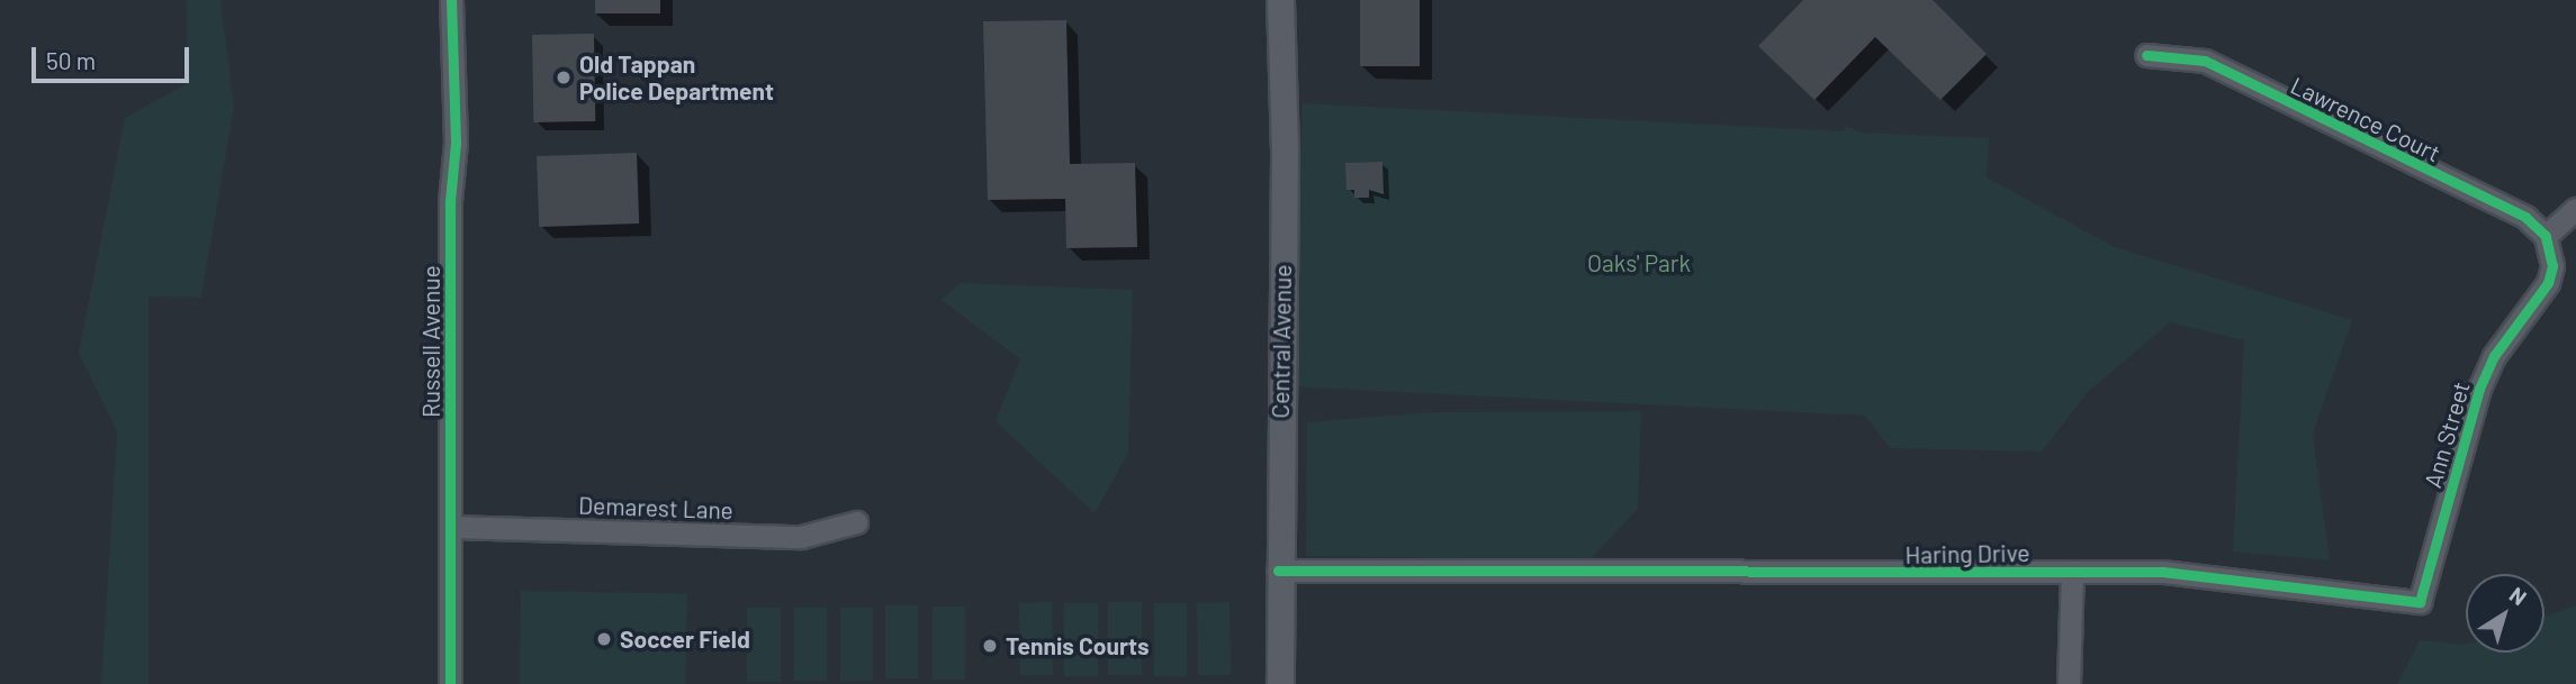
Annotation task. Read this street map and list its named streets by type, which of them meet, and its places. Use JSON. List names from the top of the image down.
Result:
{
  "streets": {
    "street": [
      "Lawrence Court",
      "Russell Avenue",
      "Central Avenue",
      "Ann Street",
      "Demarest Lane",
      "Haring Drive"
    ]
  },
  "crossings": [
    ["Lawrence Court", "Ann Street"],
    ["Russell Avenue", "Demarest Lane"],
    ["Central Avenue", "Haring Drive"],
    ["Ann Street", "Haring Drive"]
  ],
  "parks": ["Oaks' Park"],
  "places": ["Old Tappan Police Department", "Soccer Field", "Tennis Courts"],
  "scale_bar": "50 m",
  "north": "top right"
}
